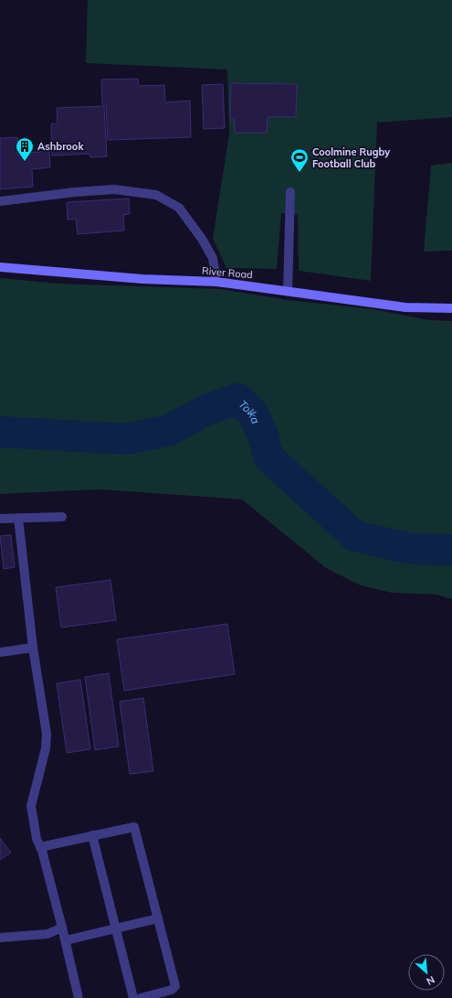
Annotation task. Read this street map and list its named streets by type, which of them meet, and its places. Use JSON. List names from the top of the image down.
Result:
{
  "streets": {
    "main road": ["River Road"]
  },
  "water": ["Tolka"],
  "places": {
    "building": ["Ashbrook"],
    "sports": ["Coolmine Rugby Football Club"]
  },
  "north": "bottom right"
}
